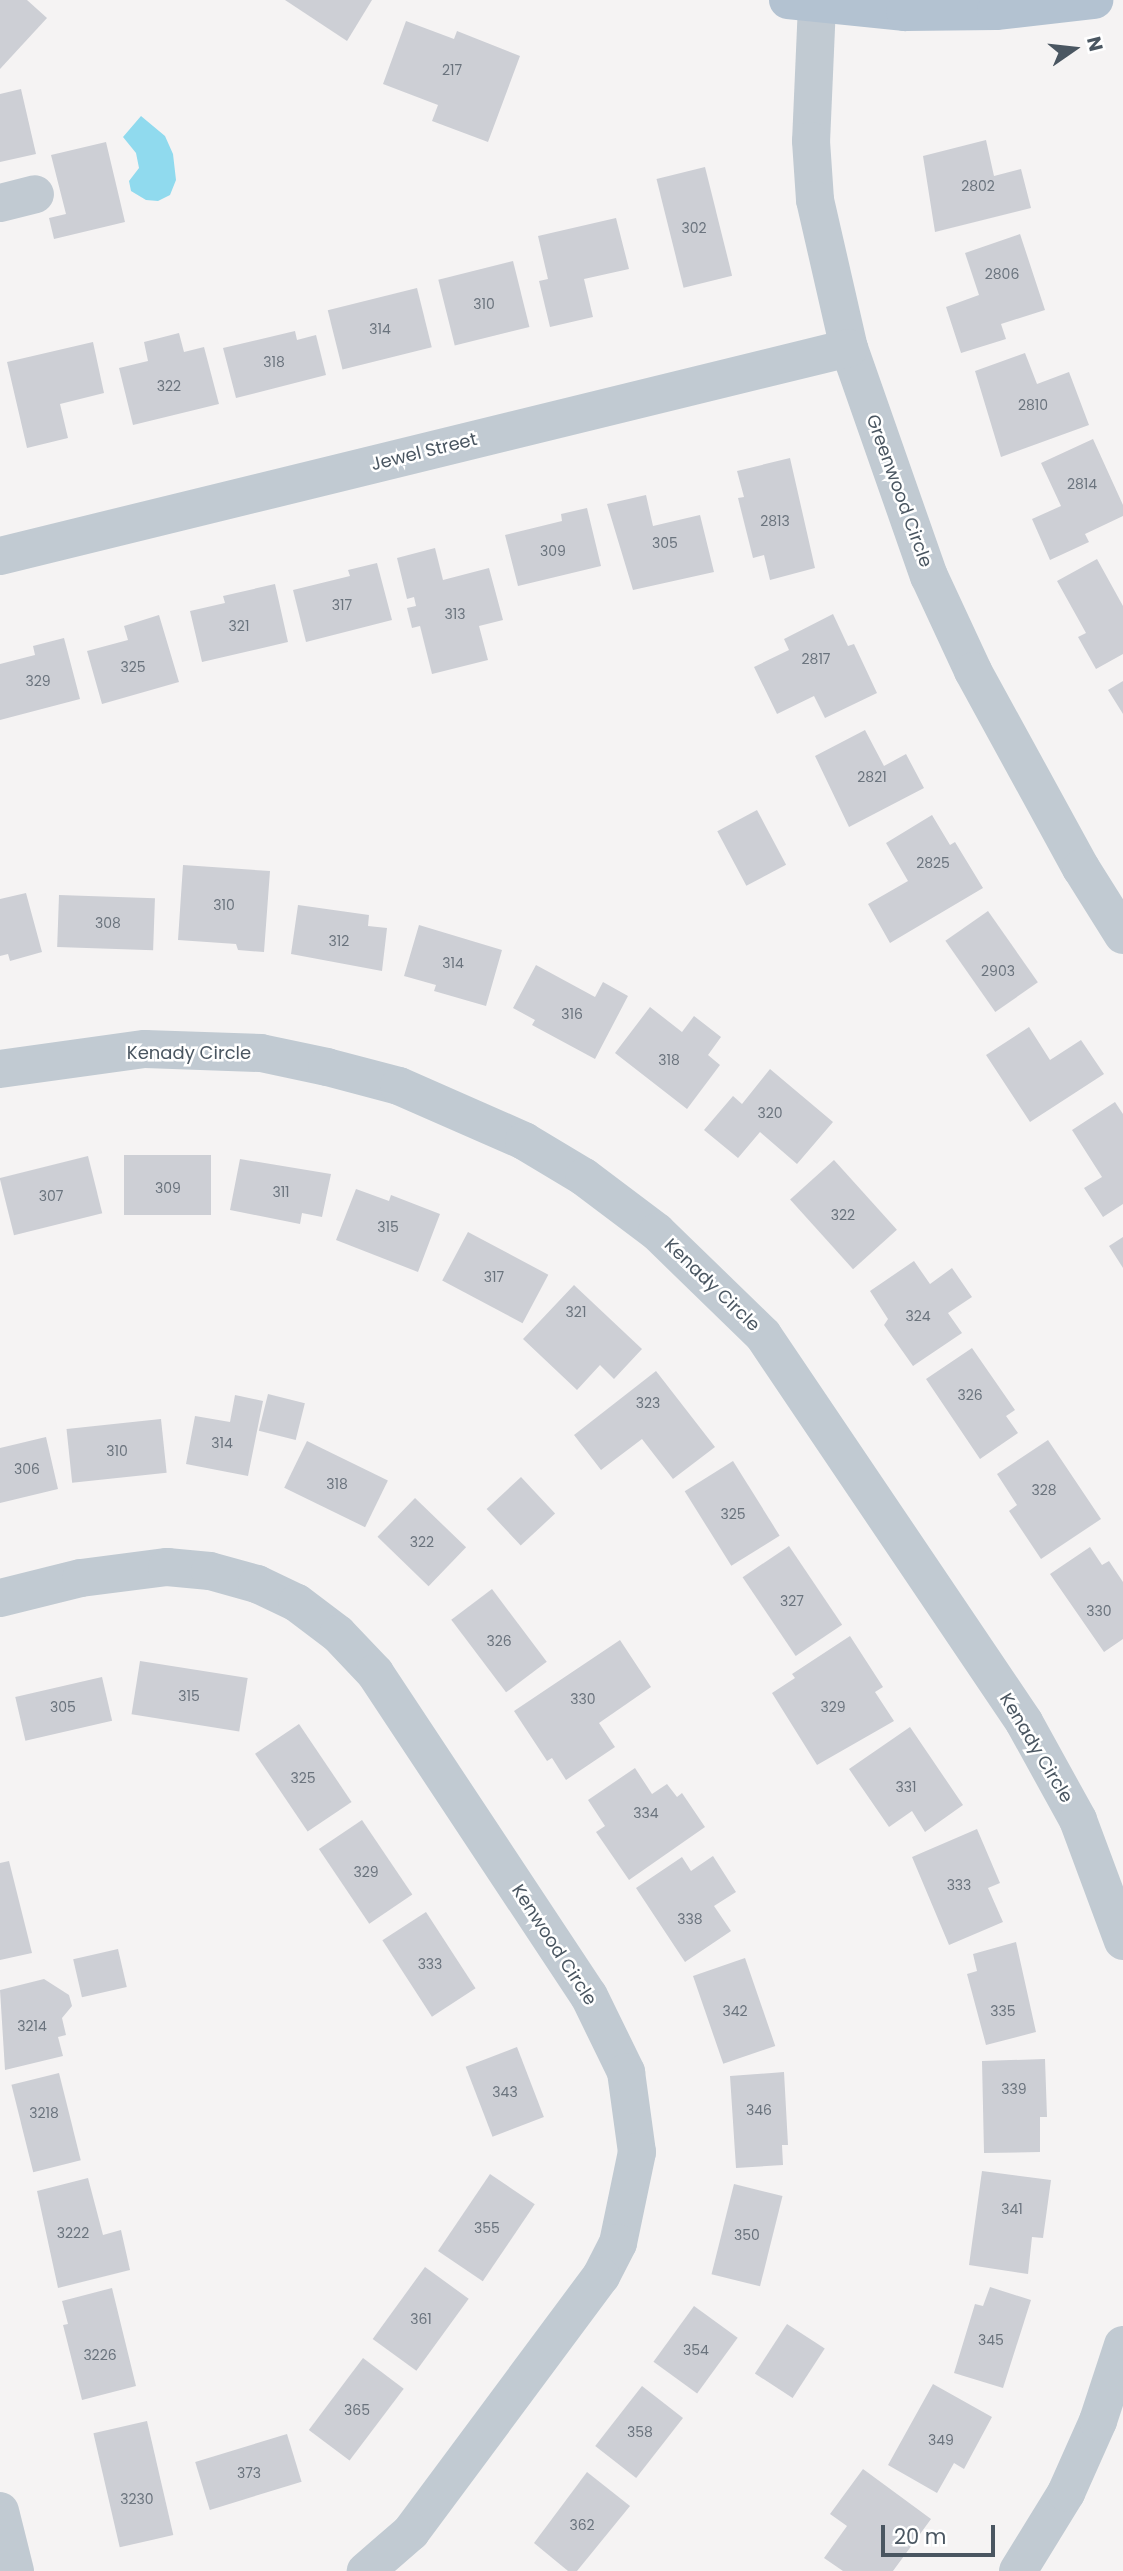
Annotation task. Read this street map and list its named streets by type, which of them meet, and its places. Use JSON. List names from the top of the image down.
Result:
{
  "streets": {
    "street": [
      "Jewel Street",
      "Greenwood Circle",
      "Kenady Circle",
      "Kenwood Circle"
    ]
  },
  "crossings": [
    ["Jewel Street", "Greenwood Circle"]
  ],
  "house_numbers": [
    "217",
    "2802",
    "302",
    "2806",
    "310",
    "314",
    "318",
    "322",
    "2810",
    "2814",
    "2813",
    "305",
    "309",
    "317",
    "313",
    "321",
    "2817",
    "325",
    "329",
    "2821",
    "2825",
    "310",
    "308",
    "312",
    "314",
    "2903",
    "316",
    "318",
    "320",
    "309",
    "311",
    "307",
    "322",
    "315",
    "317",
    "321",
    "324",
    "326",
    "323",
    "314",
    "310",
    "306",
    "318",
    "328",
    "325",
    "322",
    "327",
    "330",
    "326",
    "315",
    "330",
    "305",
    "329",
    "325",
    "331",
    "334",
    "329",
    "333",
    "338",
    "333",
    "342",
    "335",
    "3214",
    "339",
    "343",
    "346",
    "3218",
    "341",
    "355",
    "3222",
    "350",
    "361",
    "345",
    "354",
    "3226",
    "365",
    "358",
    "349",
    "373",
    "3230",
    "362"
  ],
  "scale_bar": "20 m",
  "north": "right"
}
